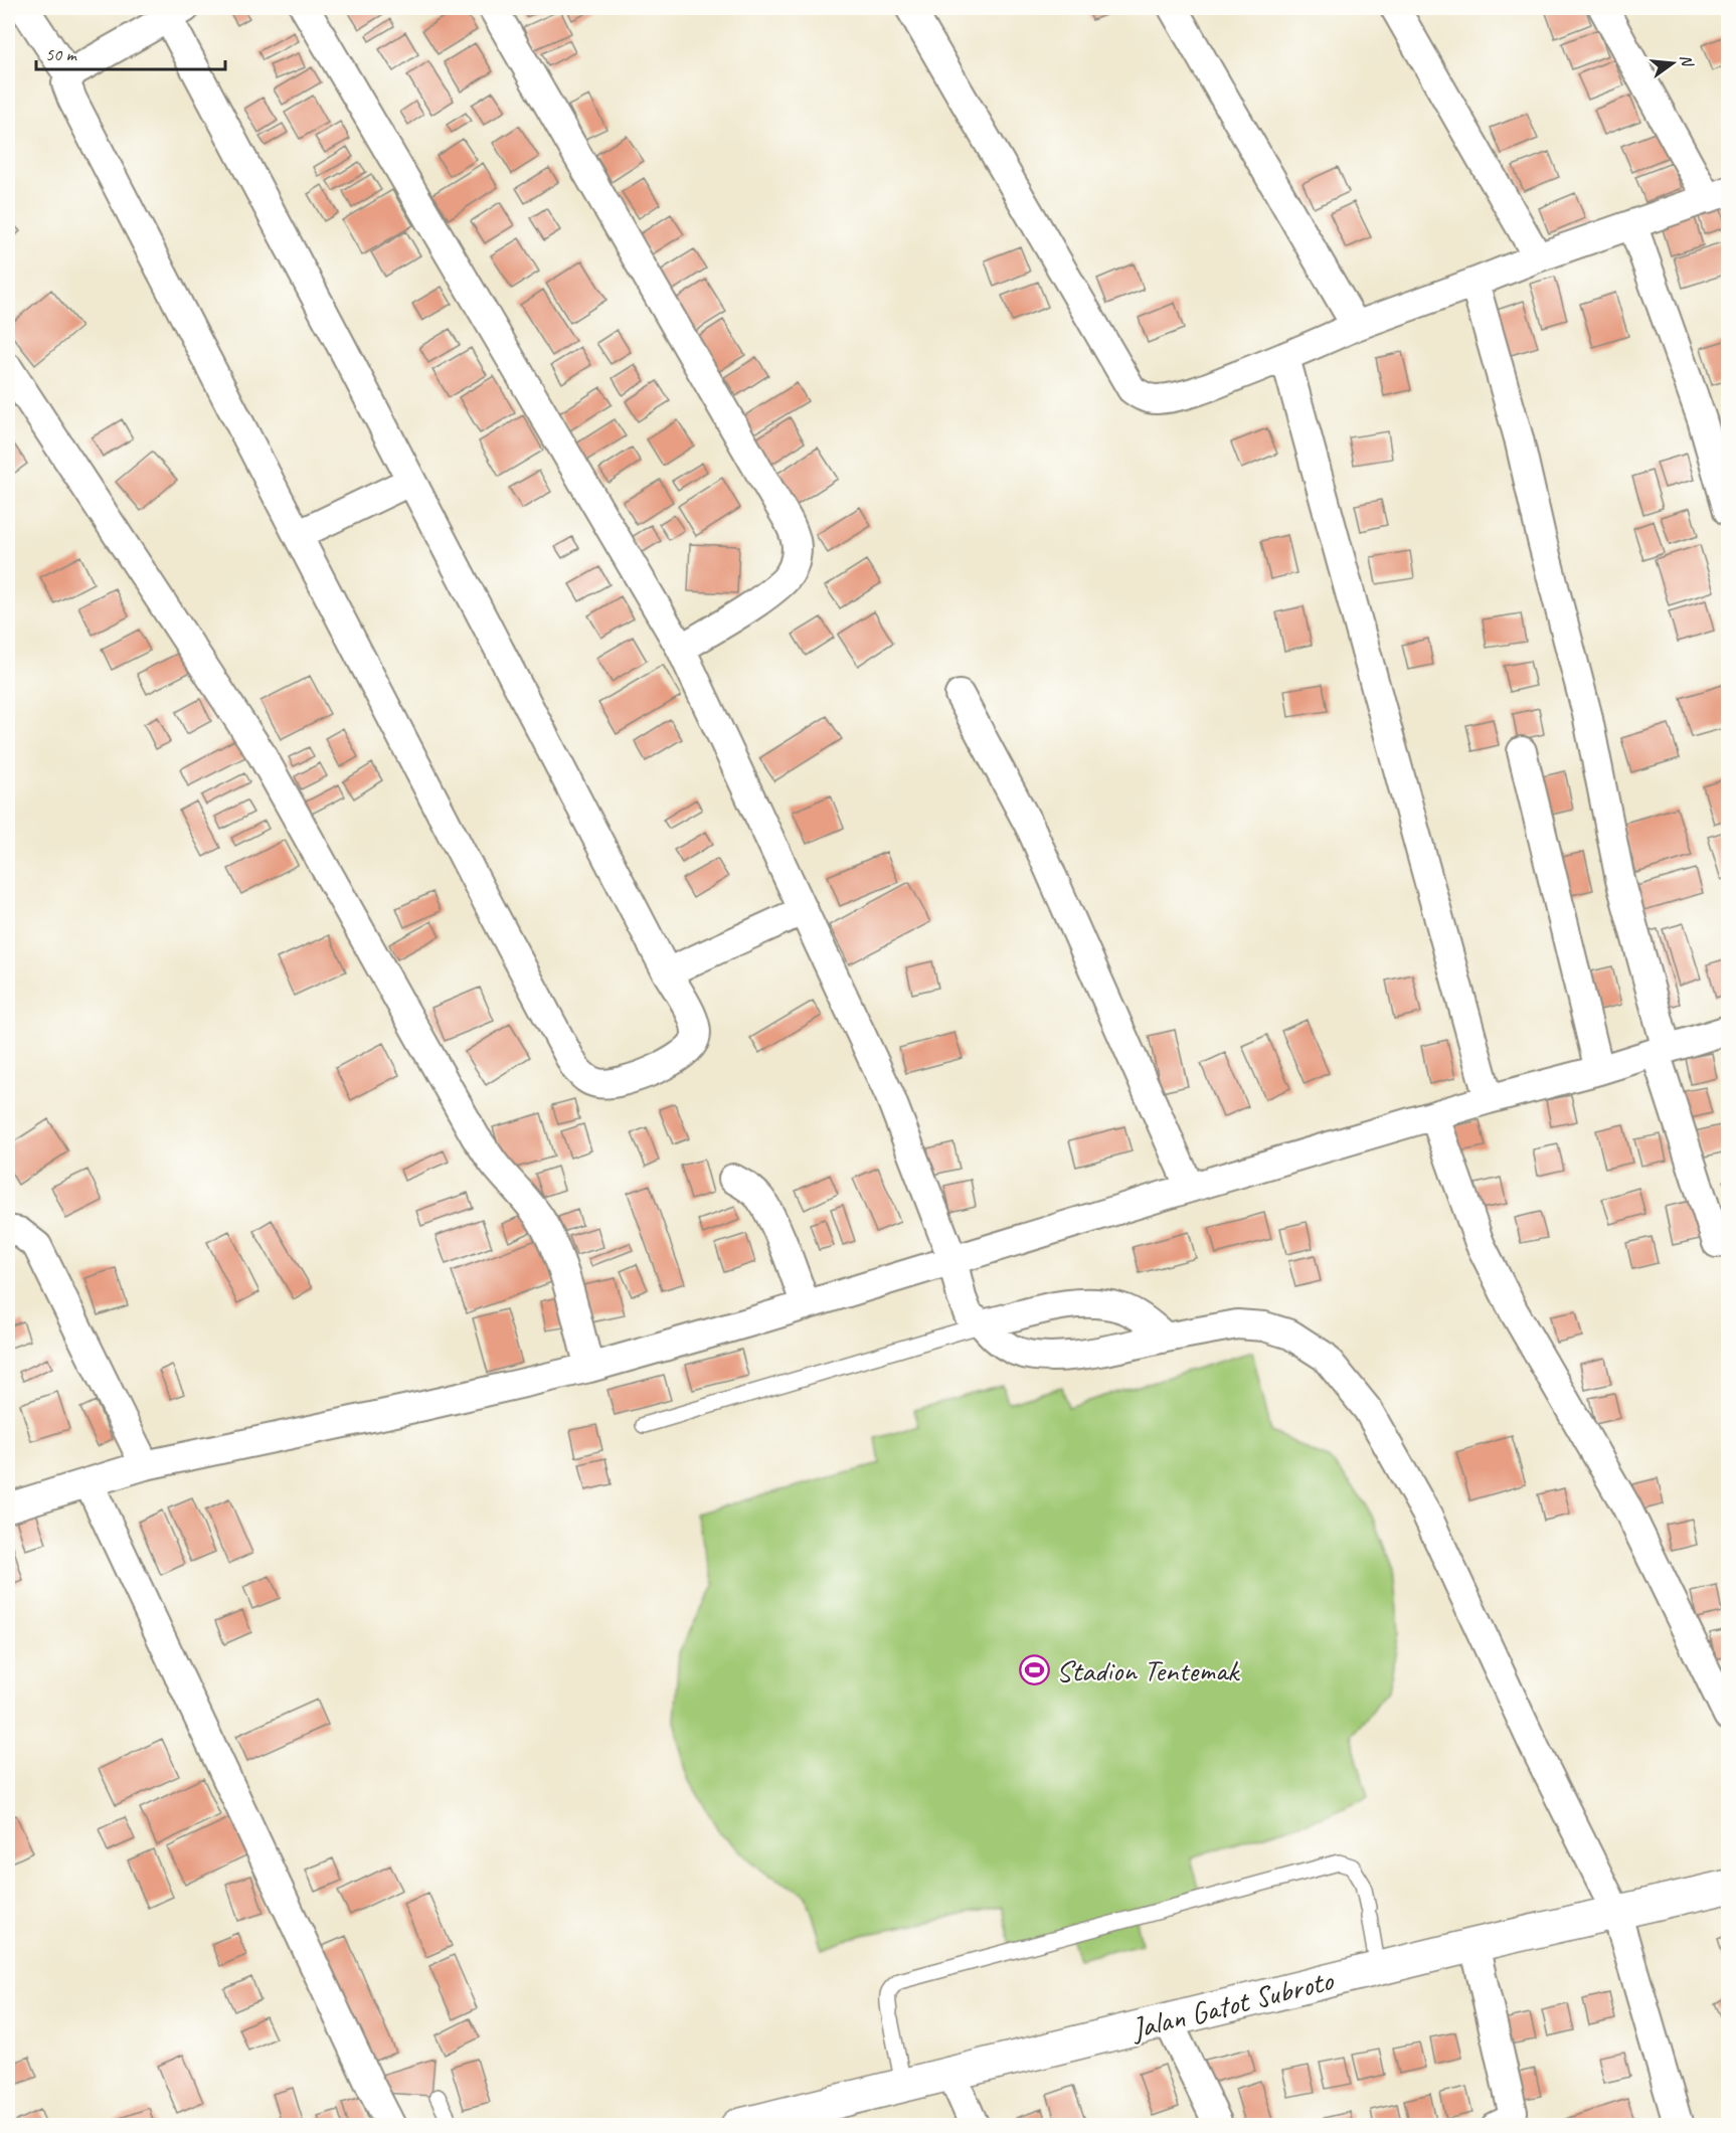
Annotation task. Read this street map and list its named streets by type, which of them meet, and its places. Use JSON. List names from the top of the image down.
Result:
{
  "streets": {
    "street": ["Jalan Gatot Subroto"]
  },
  "places": {
    "sports": ["Stadion Tentemak"]
  },
  "scale_bar": "50 m",
  "north": "right"
}
